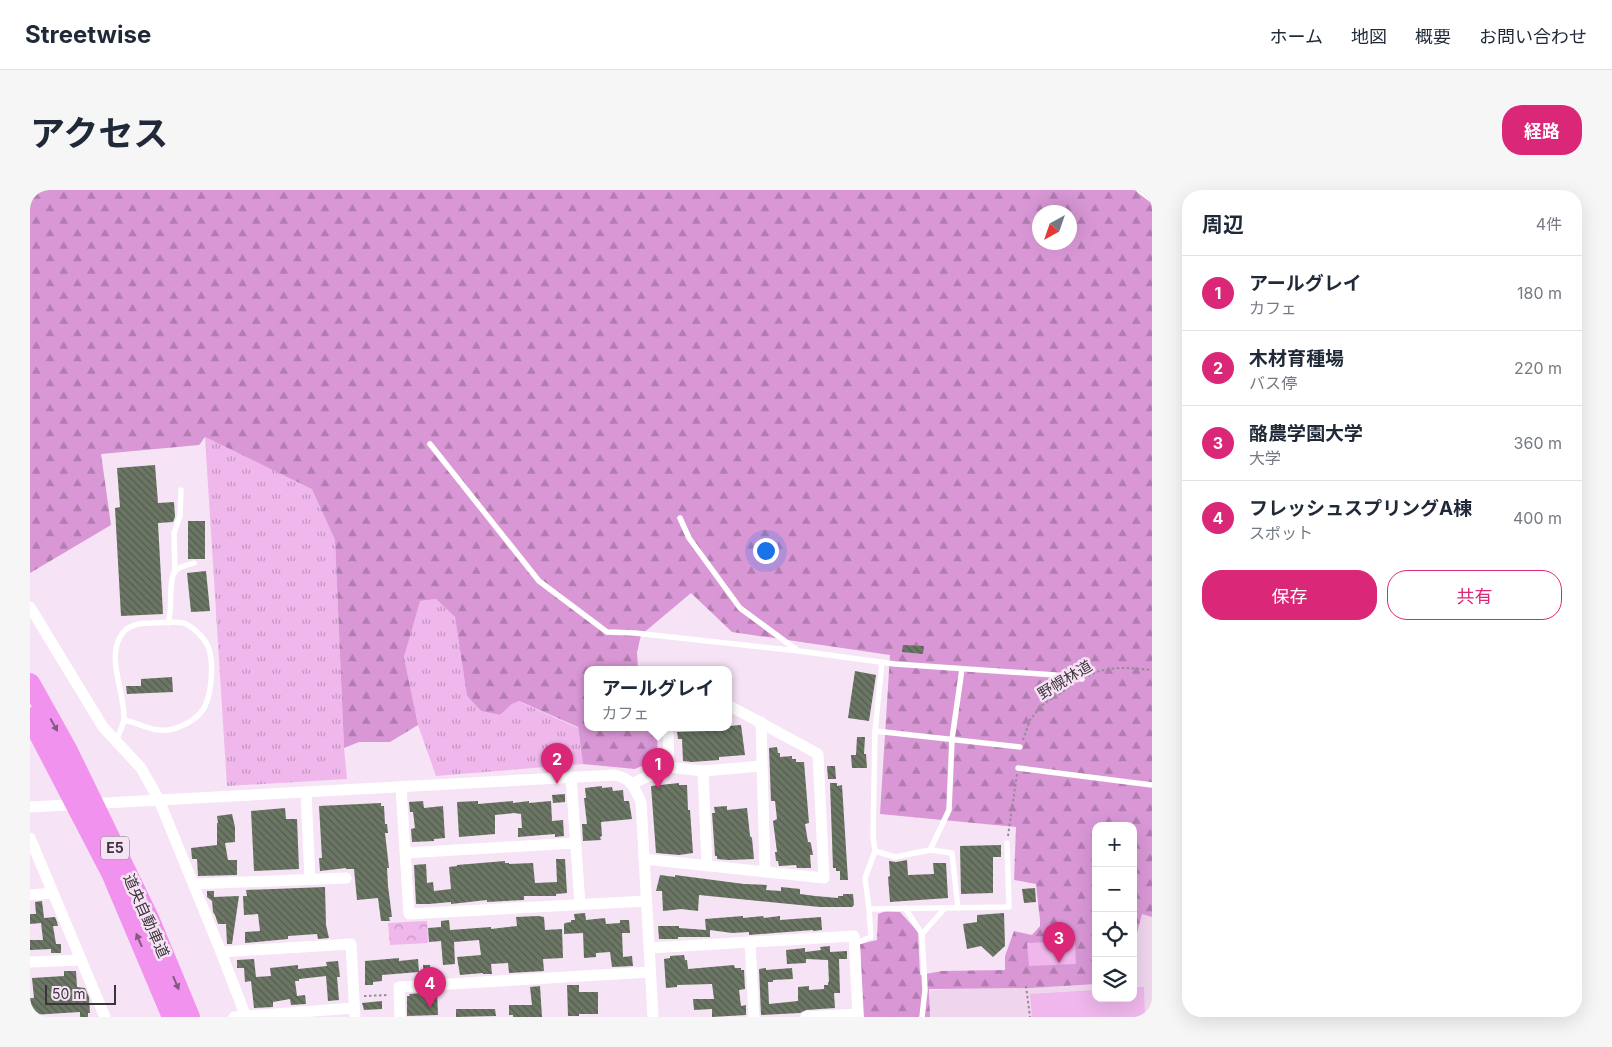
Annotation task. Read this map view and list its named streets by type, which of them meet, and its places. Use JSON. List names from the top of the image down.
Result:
{
  "streets": {
    "highway": ["E5", "道央自動車道"],
    "path": ["野幌林道"]
  },
  "scale_bar": "50 m",
  "north": "bottom left",
  "page": {
    "header": "Streetwise",
    "nav": [
      "ホーム",
      "地図",
      "概要",
      "お問い合わせ"
    ],
    "title": "アクセス",
    "buttons": [
      "経路",
      ["保存", "共有"]
    ],
    "heading": ["周辺", "4件"],
    "list": [
      {
        "mark": "1",
        "name": "アールグレイ",
        "note": "カフェ",
        "value": "180 m"
      },
      {
        "mark": "2",
        "name": "木材育種場",
        "note": "バス停",
        "value": "220 m"
      },
      {
        "mark": "3",
        "name": "酪農学園大学",
        "note": "大学",
        "value": "360 m"
      },
      {
        "mark": "4",
        "name": "フレッシュスプリングA棟",
        "note": "スポット",
        "value": "400 m"
      }
    ],
    "popup": ["アールグレイ", "カフェ"],
    "pins": [
      "2",
      "1",
      "3",
      "4"
    ],
    "map_buttons": ["+", "−"],
    "scale": "50 m"
  }
}
